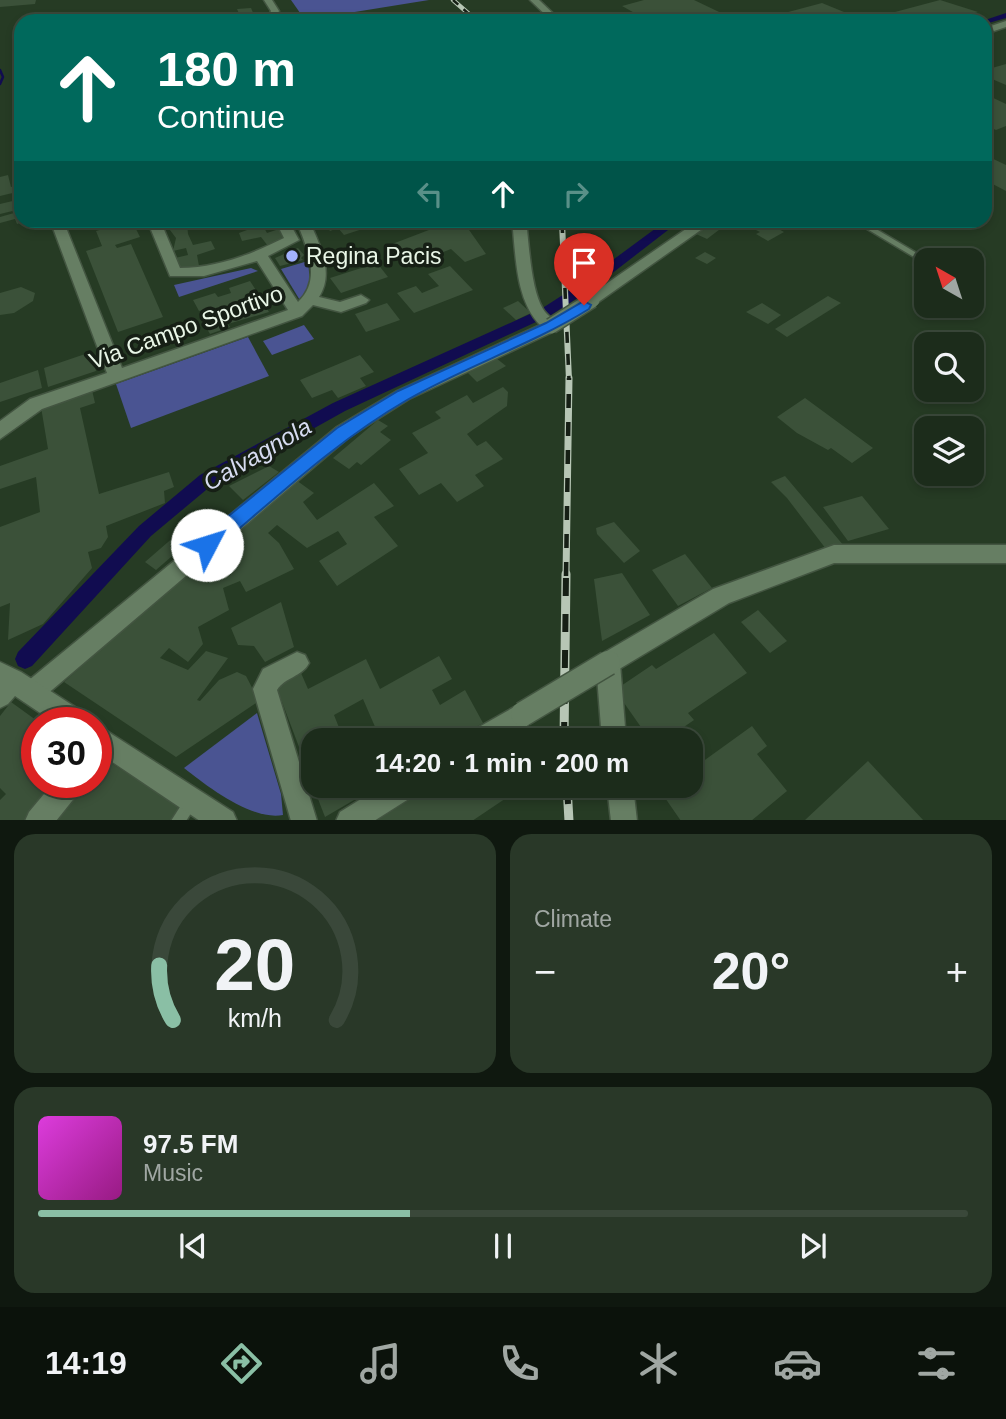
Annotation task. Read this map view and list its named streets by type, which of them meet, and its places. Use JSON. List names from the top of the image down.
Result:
{
  "streets": {
    "street": ["Via Campo Sportivo"]
  },
  "water": ["Calvagnola"],
  "places": ["Regina Pacis"],
  "north": "top left",
  "page": {
    "turn": ["180 m", "Continue"],
    "limit": "30",
    "trip": "14:20 · 1 min · 200 m",
    "tile": "Climate",
    "heat": ["−", "20°", "+"],
    "song": ["97.5 FM", "Music"],
    "tabs": "14:19",
    "gauge": ["20", "km/h"]
  }
}
